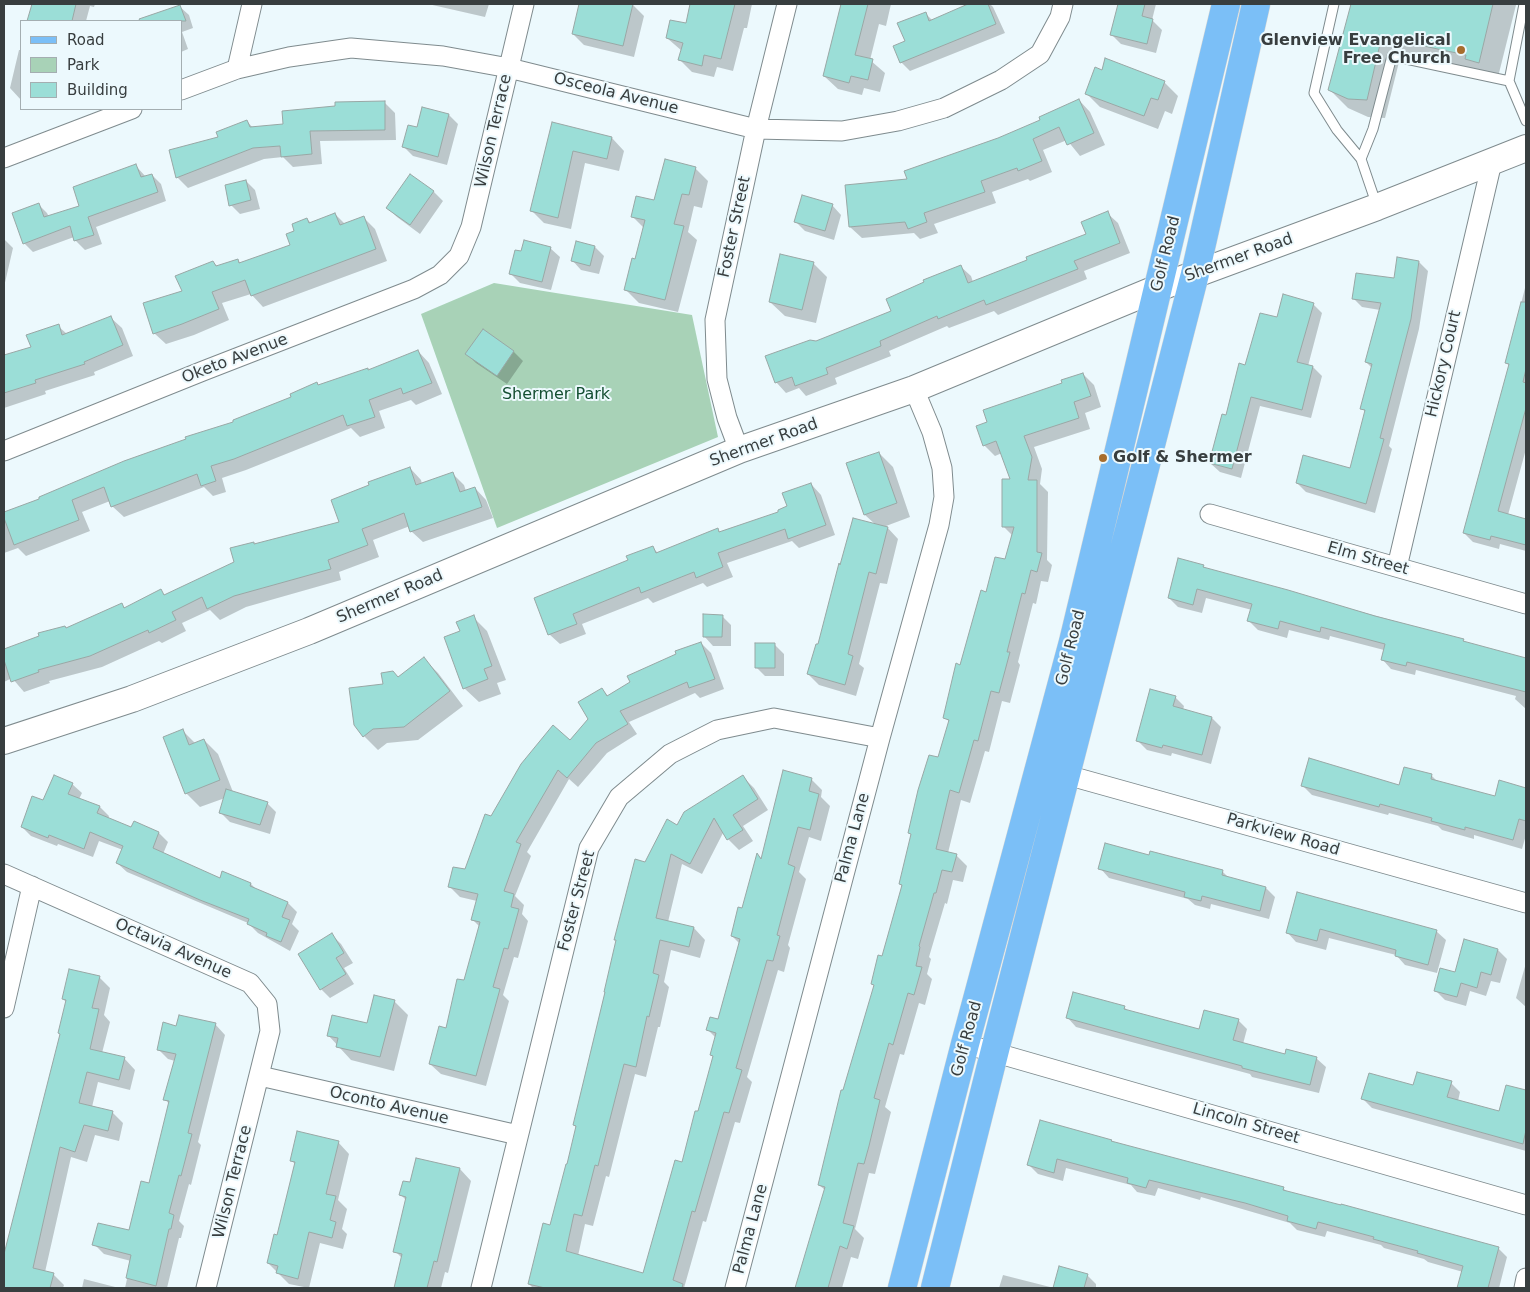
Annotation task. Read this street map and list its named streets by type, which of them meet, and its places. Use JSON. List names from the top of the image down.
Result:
{
  "streets": {
    "main road": ["Golf Road", "Shermer Road"],
    "street": [
      "Osceola Avenue",
      "Wilson Terrace",
      "Foster Street",
      "Oketo Avenue",
      "Hickory Court",
      "Elm Street",
      "Parkview Road",
      "Palma Lane",
      "Octavia Avenue",
      "Oconto Avenue",
      "Lincoln Street"
    ]
  },
  "crossings": [
    ["Osceola Avenue", "Wilson Terrace"],
    ["Osceola Avenue", "Foster Street"],
    ["Wilson Terrace", "Oketo Avenue"],
    ["Wilson Terrace", "Octavia Avenue"],
    ["Wilson Terrace", "Oconto Avenue"],
    ["Foster Street", "Shermer Road"],
    ["Foster Street", "Palma Lane"],
    ["Foster Street", "Oconto Avenue"],
    ["Golf Road", "Shermer Road"],
    ["Golf Road", "Parkview Road"],
    ["Golf Road", "Lincoln Street"],
    ["Shermer Road", "Hickory Court"],
    ["Shermer Road", "Palma Lane"],
    ["Hickory Court", "Elm Street"],
    ["Octavia Avenue", "Oconto Avenue"]
  ],
  "parks": ["Shermer Park"],
  "places": ["Glenview Evangelical Free Church", "Golf & Shermer"],
  "legend": ["Road", "Park", "Building"]
}
